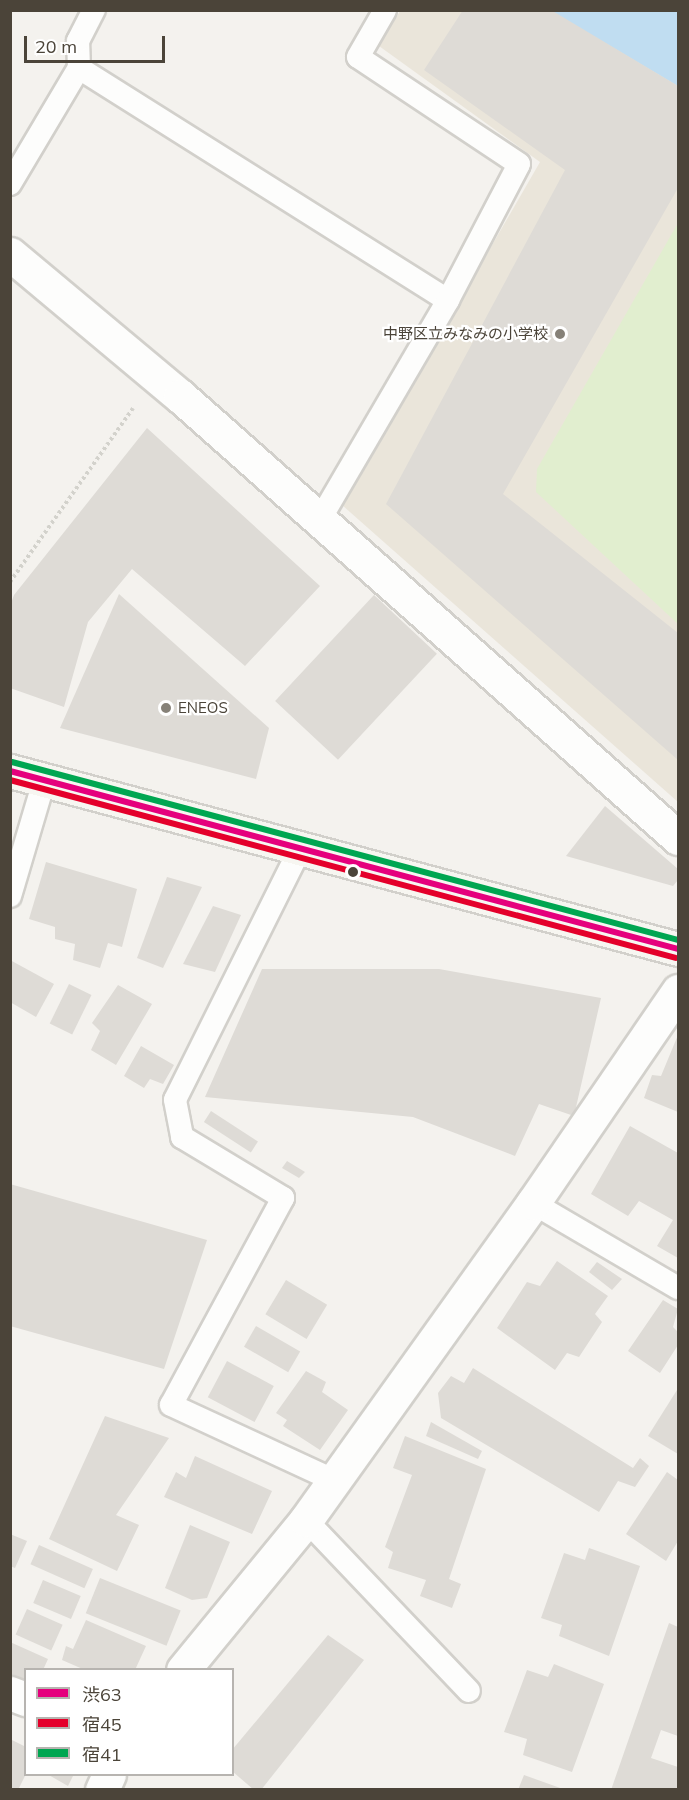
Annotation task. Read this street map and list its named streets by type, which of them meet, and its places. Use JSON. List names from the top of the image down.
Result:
{
  "places": ["中野区立みなみの小学校", "ENEOS"],
  "lines": ["transit line 宿41", "transit line 渋63", "transit line 宿45"],
  "legend": ["渋63", "宿45", "宿41"],
  "scale_bar": "20 m"
}
